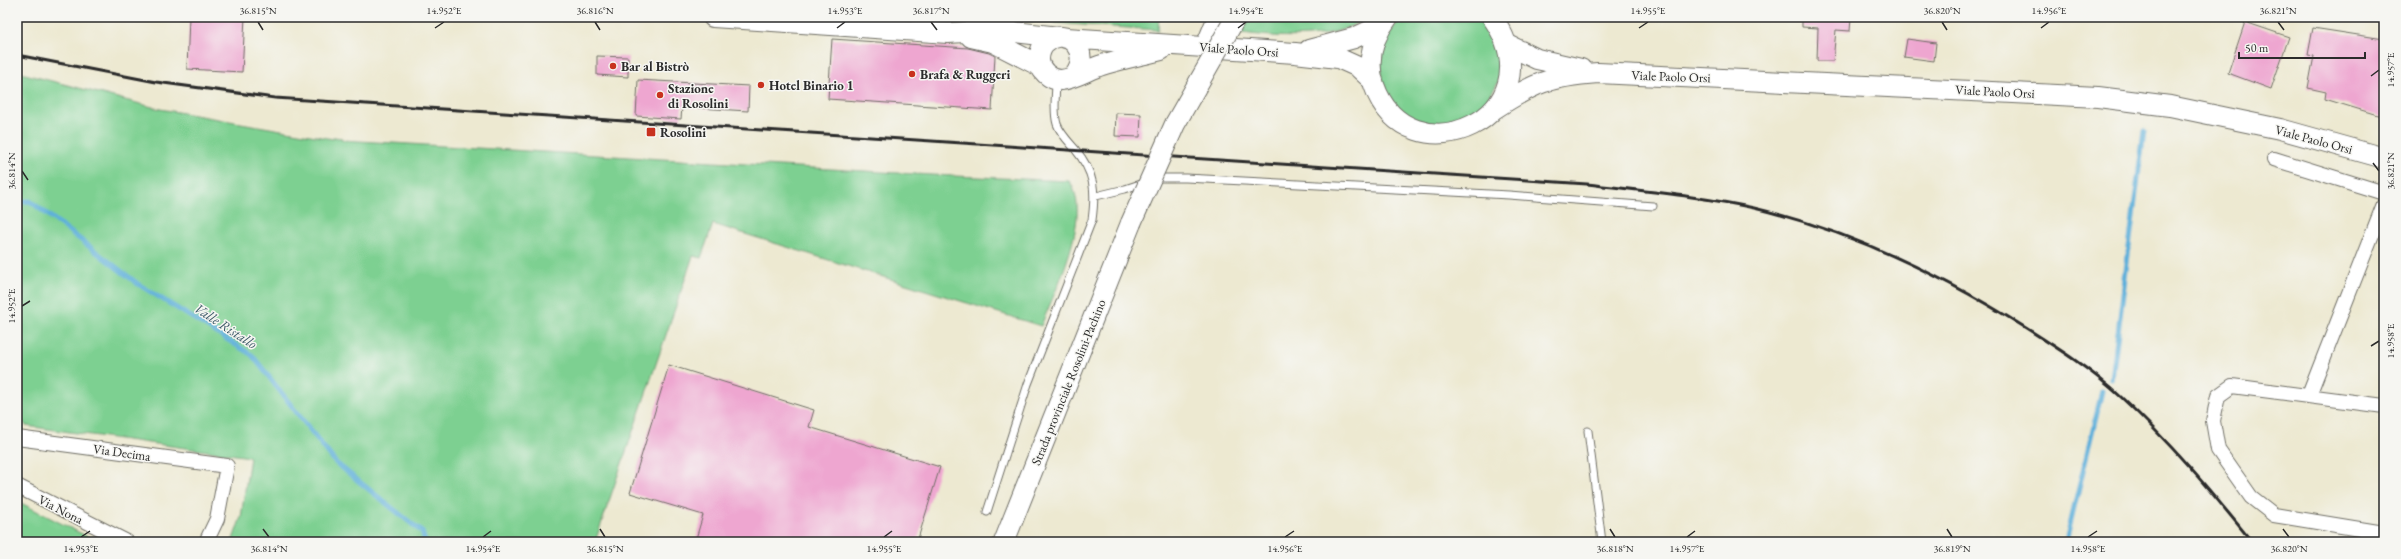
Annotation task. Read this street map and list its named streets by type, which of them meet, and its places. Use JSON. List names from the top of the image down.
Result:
{
  "streets": {
    "main road": ["Viale Paolo Orsi", "Strada provinciale Rosolini-Pachino"],
    "street": ["Via Decima", "Via Nona"]
  },
  "water": ["Valle Ristallo"],
  "places": {
    "other": [
      "Bar al Bistrò",
      "Brafa & Ruggeri",
      "Hotel Binario 1",
      "Stazione di Rosolini"
    ],
    "transit": ["Rosolini"]
  },
  "scale_bar": "50 m",
  "coordinates": [
    "36.815°N",
    "14.952°E",
    "36.816°N",
    "14.953°E",
    "36.817°N",
    "14.954°E",
    "14.955°E",
    "36.820°N",
    "14.956°E",
    "36.821°N",
    "14.957°E",
    "36.814°N",
    "14.958°E",
    "36.818°N",
    "36.819°N"
  ]
}
